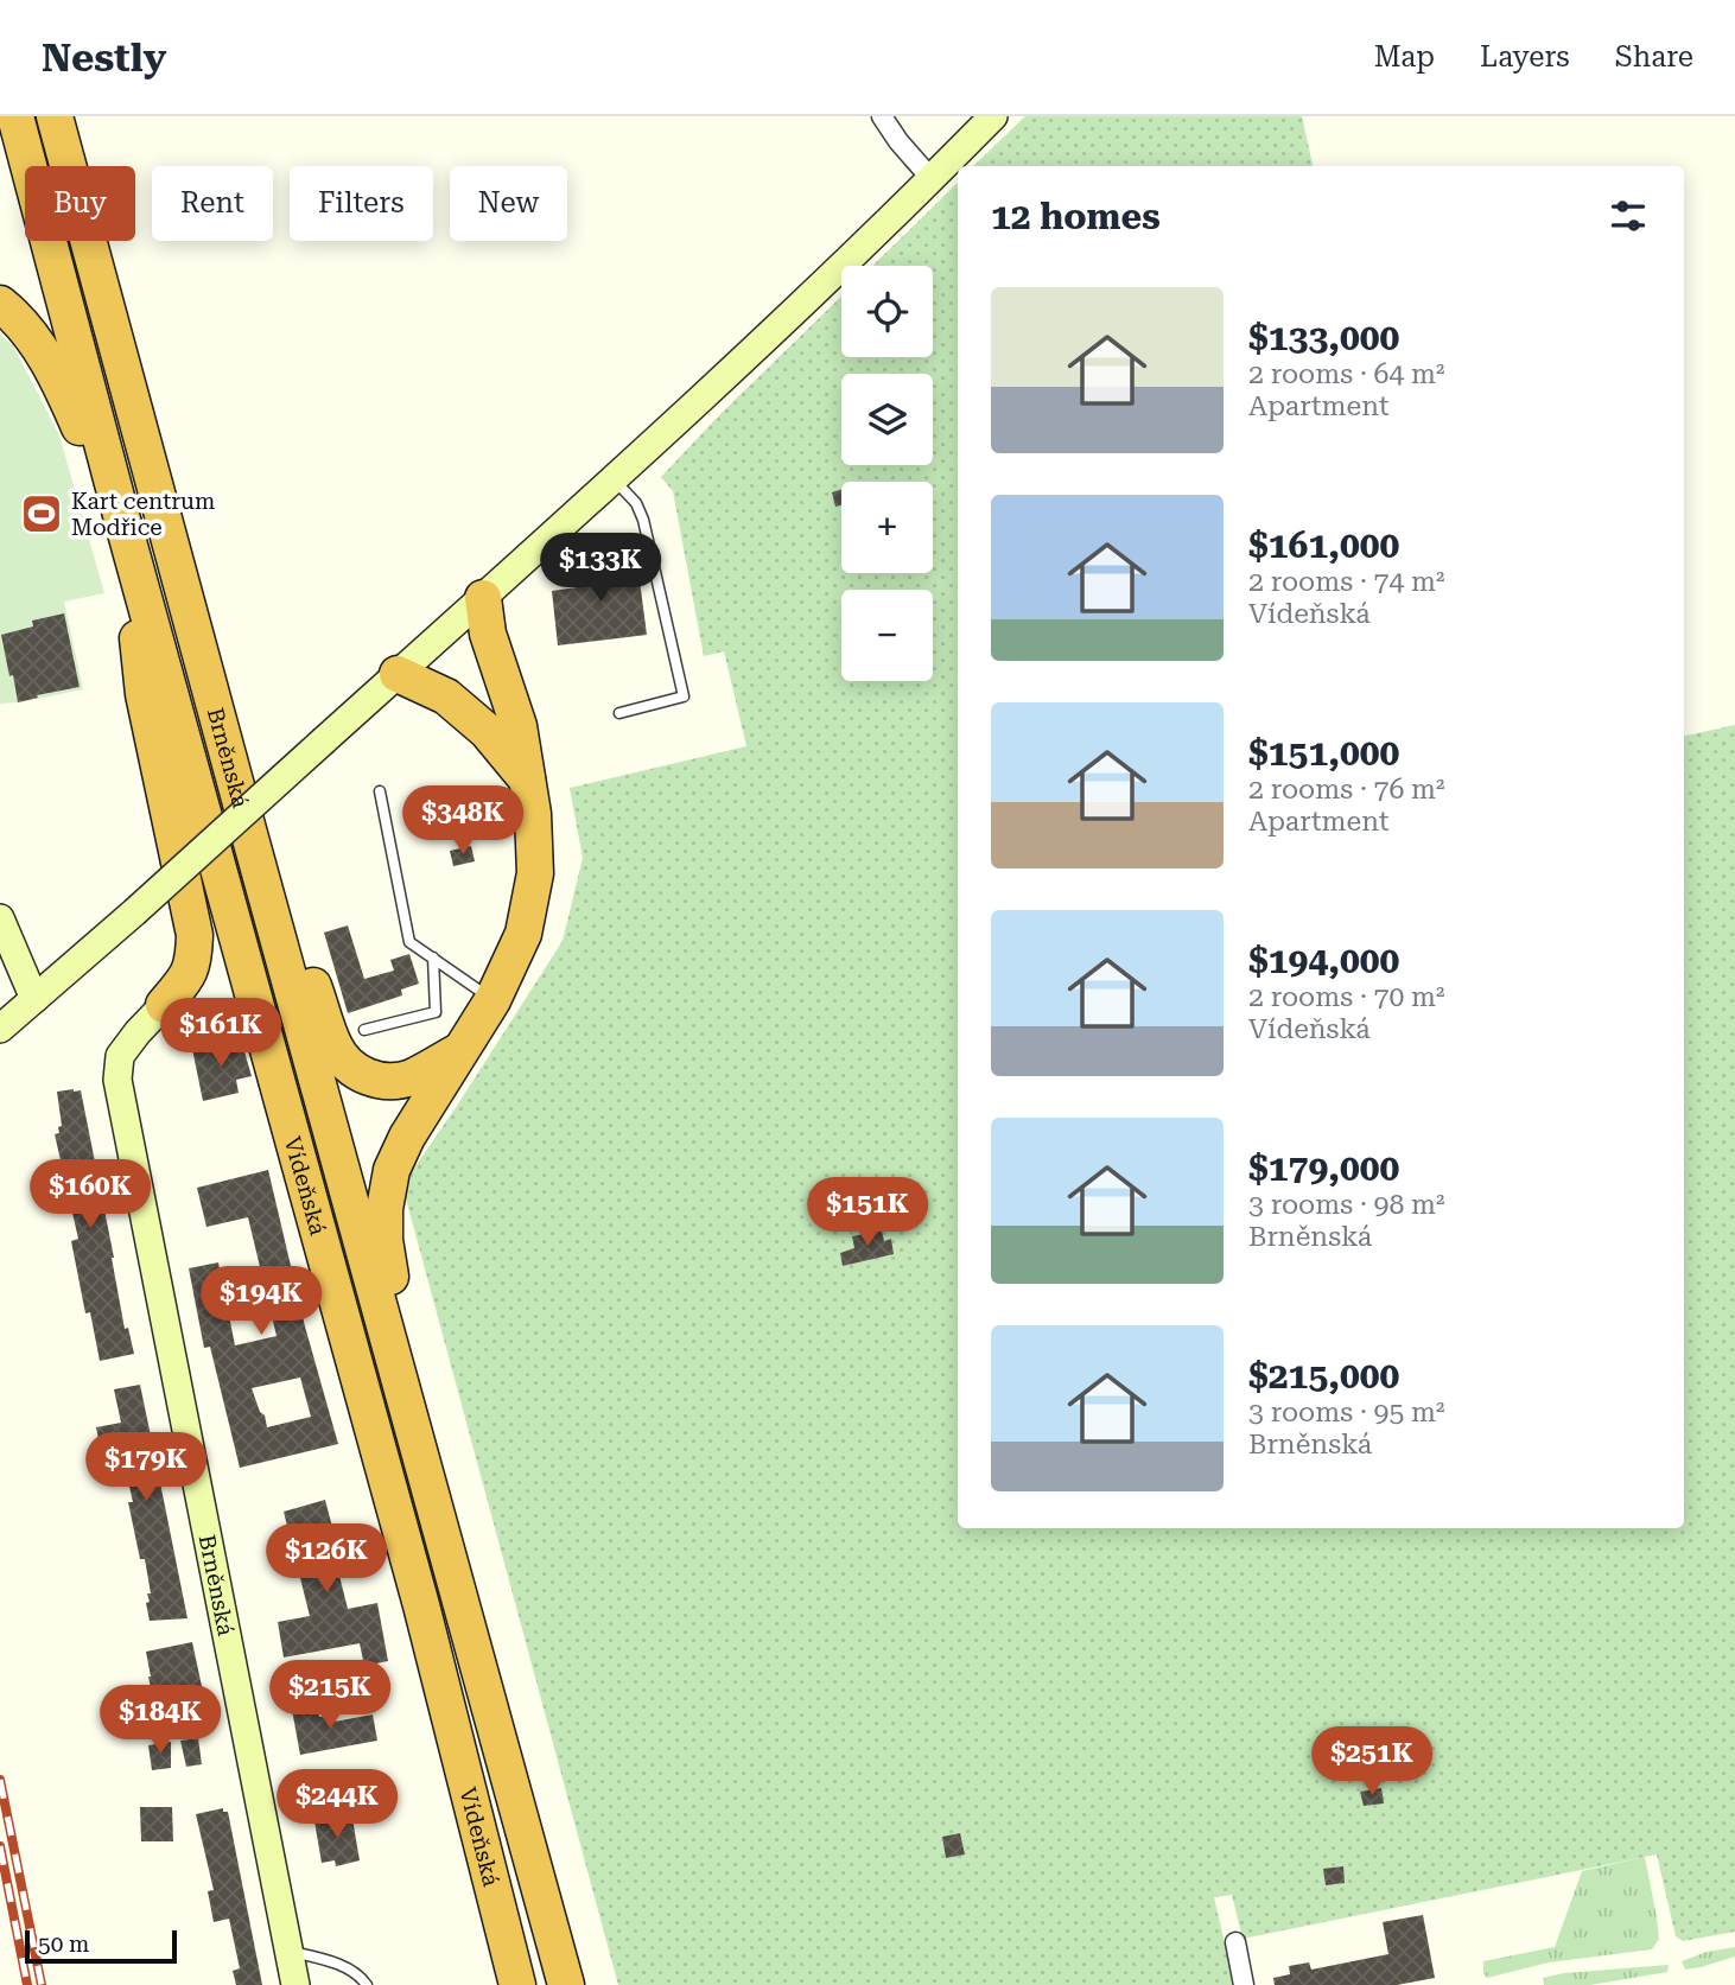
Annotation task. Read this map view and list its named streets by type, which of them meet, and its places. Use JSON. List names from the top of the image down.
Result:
{
  "streets": {
    "highway": ["Brněnská", "Vídeňská"]
  },
  "crossings": [
    ["Brněnská", "Vídeňská"]
  ],
  "places": {
    "sports": ["Kart centrum Modřice"]
  },
  "scale_bar": "50 m",
  "page": {
    "header": "Nestly",
    "nav": ["Map", "Layers", "Share"],
    "chip": [
      "Buy",
      "Rent",
      "Filters",
      "New"
    ],
    "heading": "12 homes",
    "map_buttons": ["+", "−"],
    "list": [
      {
        "name": "$133,000",
        "note": "2 rooms · 64 m² · Apartment"
      },
      {
        "name": "$161,000",
        "note": "2 rooms · 74 m² · Vídeňská"
      },
      {
        "name": "$151,000",
        "note": "2 rooms · 76 m² · Apartment"
      },
      {
        "name": "$194,000",
        "note": "2 rooms · 70 m² · Vídeňská"
      },
      {
        "name": "$179,000",
        "note": "3 rooms · 98 m² · Brněnská"
      },
      {
        "name": "$215,000",
        "note": "3 rooms · 95 m² · Brněnská"
      }
    ],
    "price": [
      "$133K",
      "$348K",
      "$161K",
      "$160K",
      "$151K",
      "$194K",
      "$179K",
      "$126K",
      "$215K",
      "$184K",
      "$251K",
      "$244K"
    ],
    "scale": "50 m"
  }
}
